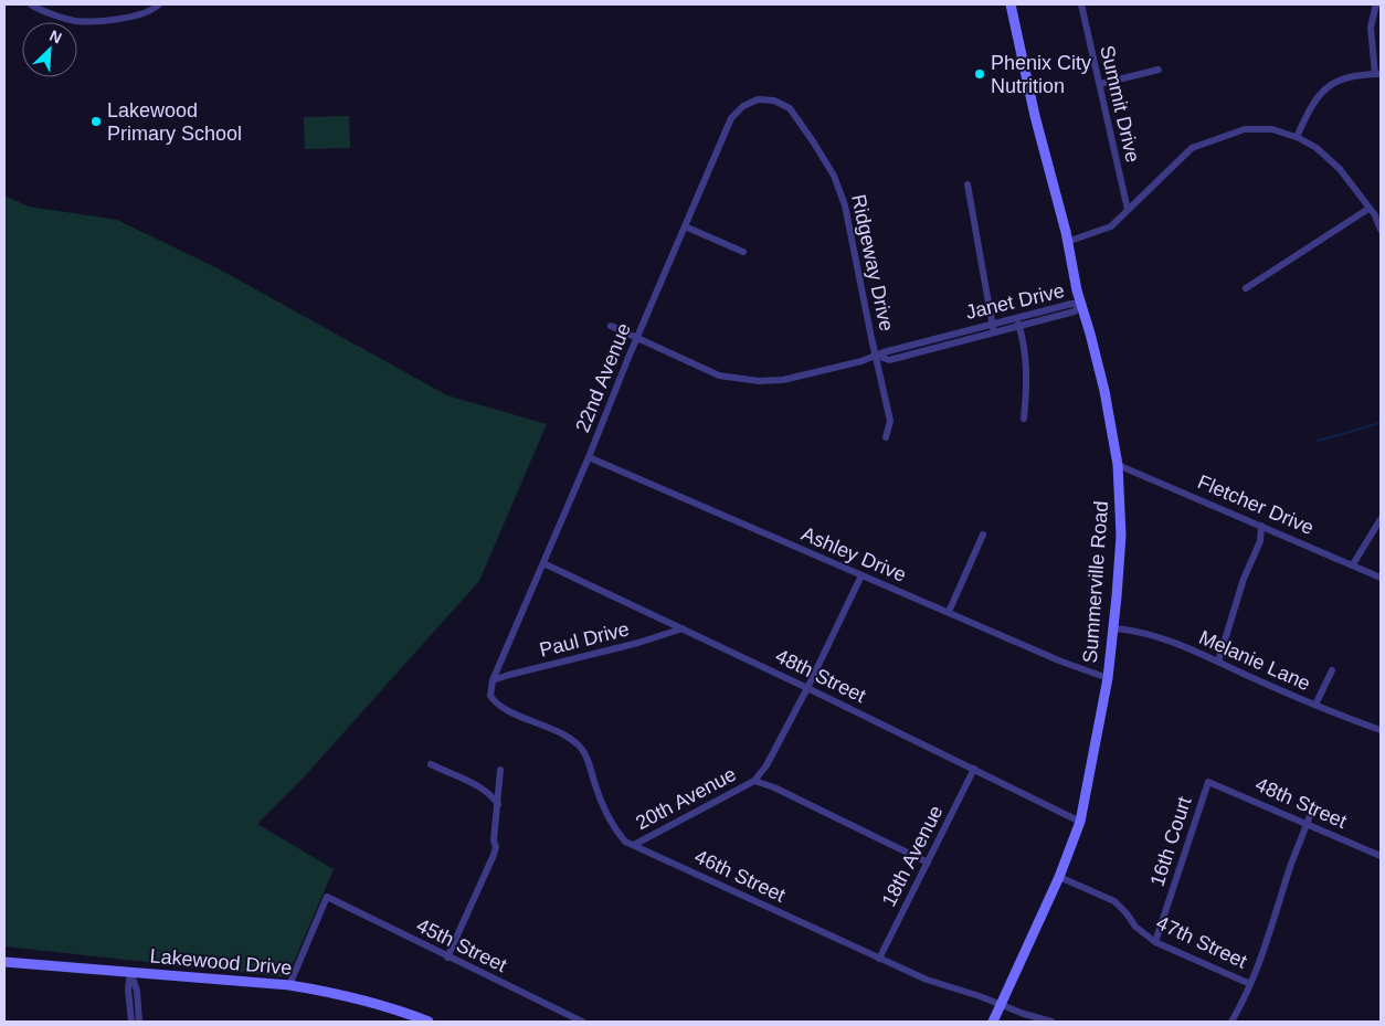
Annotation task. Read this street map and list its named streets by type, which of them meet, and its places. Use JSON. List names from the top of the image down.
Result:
{
  "streets": {
    "main road": ["Summerville Road", "Lakewood Drive"],
    "street": [
      "Summit Drive",
      "Ridgeway Drive",
      "Janet Drive",
      "22nd Avenue",
      "Fletcher Drive",
      "Ashley Drive",
      "Paul Drive",
      "Melanie Lane",
      "48th Street",
      "20th Avenue",
      "16th Court",
      "18th Avenue",
      "46th Street",
      "47th Street",
      "45th Street"
    ]
  },
  "crossings": [
    ["Ridgeway Drive", "Janet Drive"],
    ["Ridgeway Drive", "22nd Avenue"],
    ["Janet Drive", "22nd Avenue"],
    ["Janet Drive", "Summerville Road"],
    ["22nd Avenue", "Ashley Drive"],
    ["22nd Avenue", "Paul Drive"],
    ["22nd Avenue", "48th Street"],
    ["22nd Avenue", "46th Street"],
    ["Fletcher Drive", "Summerville Road"],
    ["Ashley Drive", "Summerville Road"],
    ["Ashley Drive", "20th Avenue"],
    ["Summerville Road", "Melanie Lane"],
    ["Summerville Road", "48th Street"],
    ["Summerville Road", "46th Street"],
    ["Summerville Road", "47th Street"],
    ["Paul Drive", "48th Street"],
    ["Paul Drive", "46th Street"],
    ["48th Street", "20th Avenue"],
    ["48th Street", "16th Court"],
    ["48th Street", "18th Avenue"],
    ["20th Avenue", "46th Street"],
    ["16th Court", "47th Street"],
    ["18th Avenue", "46th Street"],
    ["45th Street", "Lakewood Drive"]
  ],
  "places": ["Phenix City Nutrition", "Lakewood Primary School"],
  "north": "top right"
}
